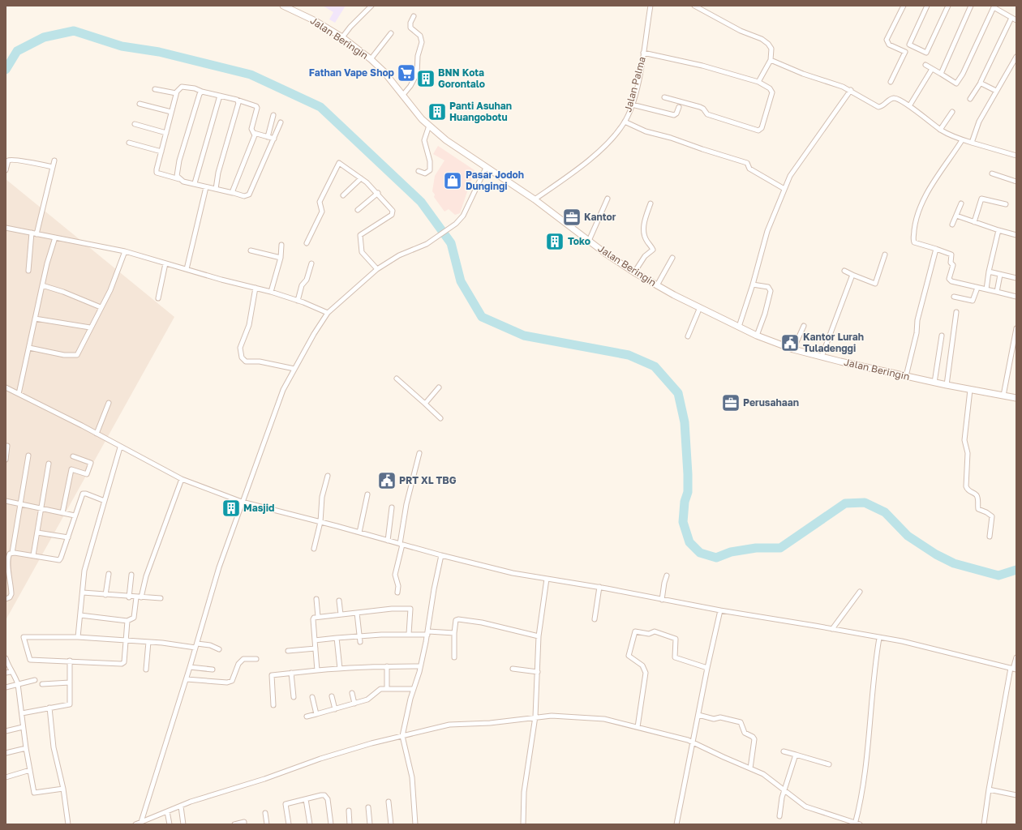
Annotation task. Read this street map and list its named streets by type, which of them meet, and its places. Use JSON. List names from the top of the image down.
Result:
{
  "streets": {
    "street": ["Jalan Beringin", "Jalan Palma"]
  },
  "crossings": [
    ["Jalan Beringin", "Jalan Palma"]
  ],
  "places": {
    "supermarket": ["Fathan Vape Shop"],
    "building": [
      "BNN Kota Gorontalo",
      "Panti Asuhan Huangobotu",
      "Toko",
      "Masjid"
    ],
    "shop": ["Pasar Jodoh Dungingi"],
    "office": ["Kantor", "Perusahaan"],
    "public building": ["Kantor Lurah Tuladenggi", "PRT XL TBG"]
  }
}
